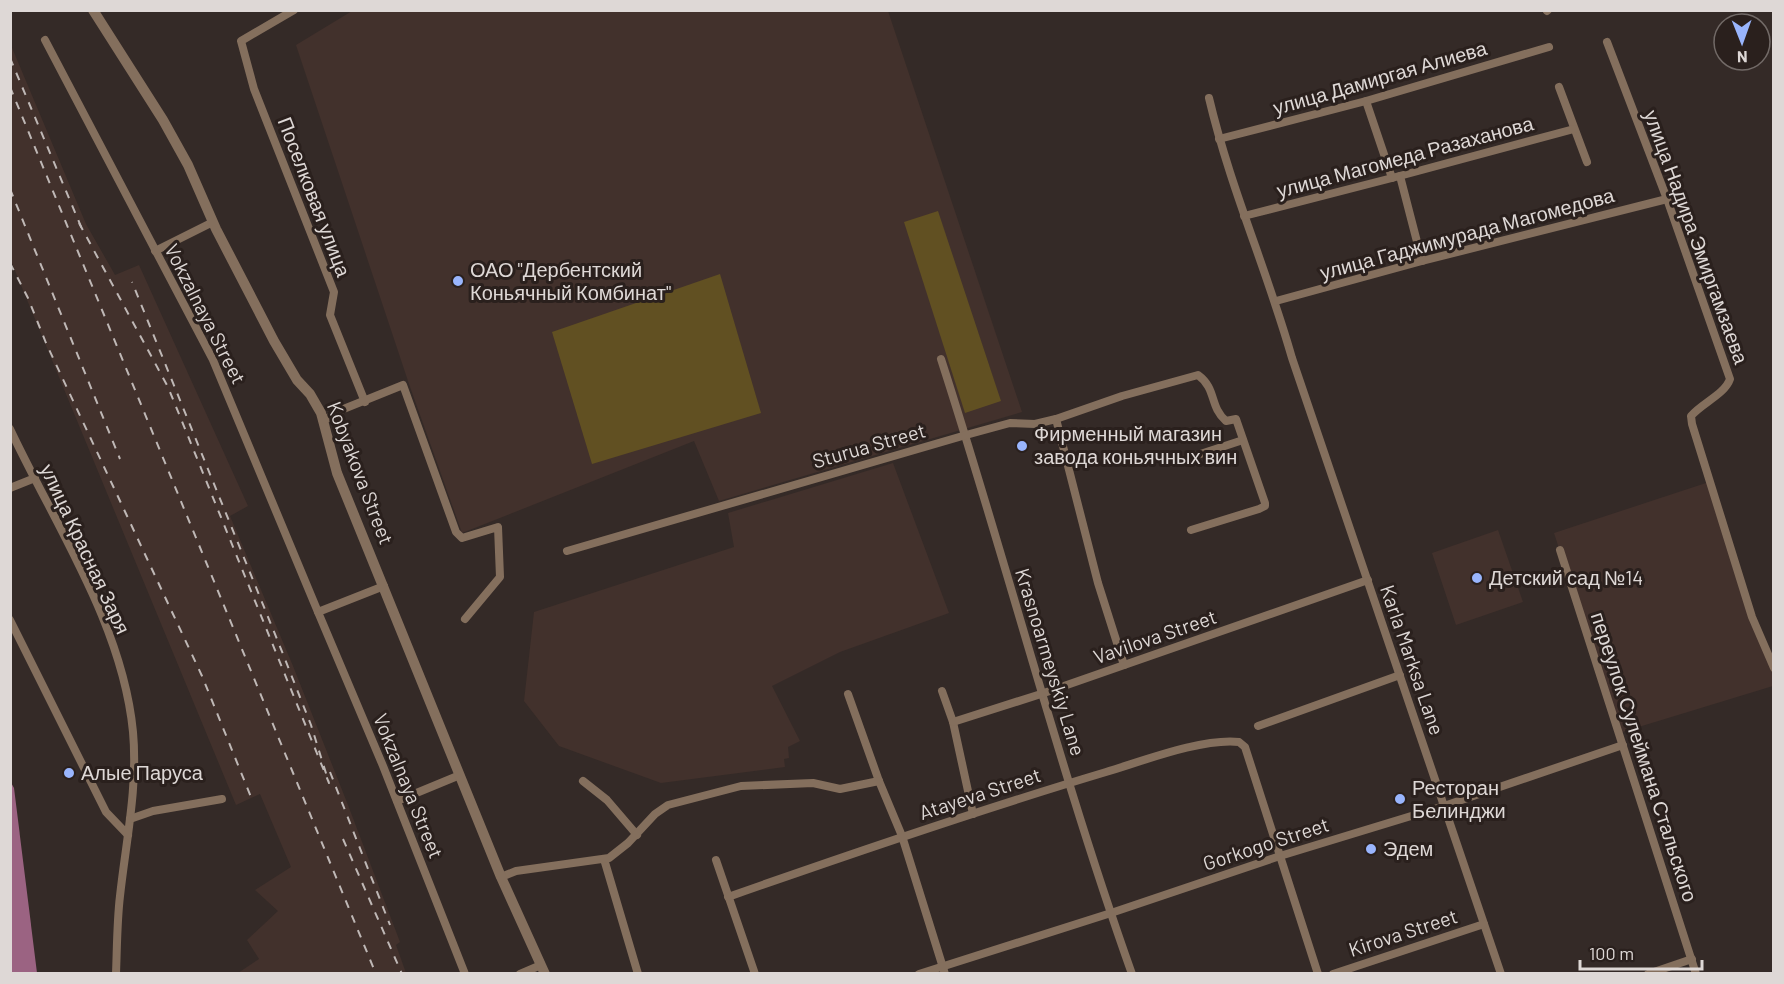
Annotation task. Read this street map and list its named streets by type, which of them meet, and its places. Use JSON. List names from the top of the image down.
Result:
{
  "streets": {
    "street": [
      "улица Дамиргая Алиева",
      "улица Магомеда Разаханова",
      "Поселковая улица",
      "улица Гаджимурада Магомедова",
      "улица Надира Эмиргамзаева",
      "Vokzalnaya Street",
      "Sturua Street",
      "Kobyakova Street",
      "улица Красная Заря",
      "Vavilova Street",
      "Karla Marksa Lane",
      "Krasnoarmeyskiy Lane",
      "переулок Сулеймана Стальского",
      "Atayeva Street",
      "Gorkogo Street",
      "Kirova Street"
    ]
  },
  "crossings": [
    ["улица Дамиргая Алиева", "Karla Marksa Lane"],
    ["улица Магомеда Разаханова", "Karla Marksa Lane"],
    ["улица Гаджимурада Магомедова", "улица Надира Эмиргамзаева"],
    ["улица Гаджимурада Магомедова", "Karla Marksa Lane"],
    ["Sturua Street", "Krasnoarmeyskiy Lane"],
    ["Vavilova Street", "Karla Marksa Lane"],
    ["Vavilova Street", "Krasnoarmeyskiy Lane"],
    ["Karla Marksa Lane", "Gorkogo Street"],
    ["Karla Marksa Lane", "Kirova Street"],
    ["Krasnoarmeyskiy Lane", "Atayeva Street"],
    ["Krasnoarmeyskiy Lane", "Gorkogo Street"],
    ["переулок Сулеймана Стальского", "Gorkogo Street"],
    ["Atayeva Street", "Gorkogo Street"]
  ],
  "places": [
    "ОАО \"Дербентский Коньячный Комбинат\"",
    "Фирменный магазин завода коньячных вин",
    "Детский сад №14",
    "Алые Паруса",
    "Ресторан Белинджи",
    "Эдем"
  ],
  "scale_bar": "100 m",
  "north": "bottom"
}
